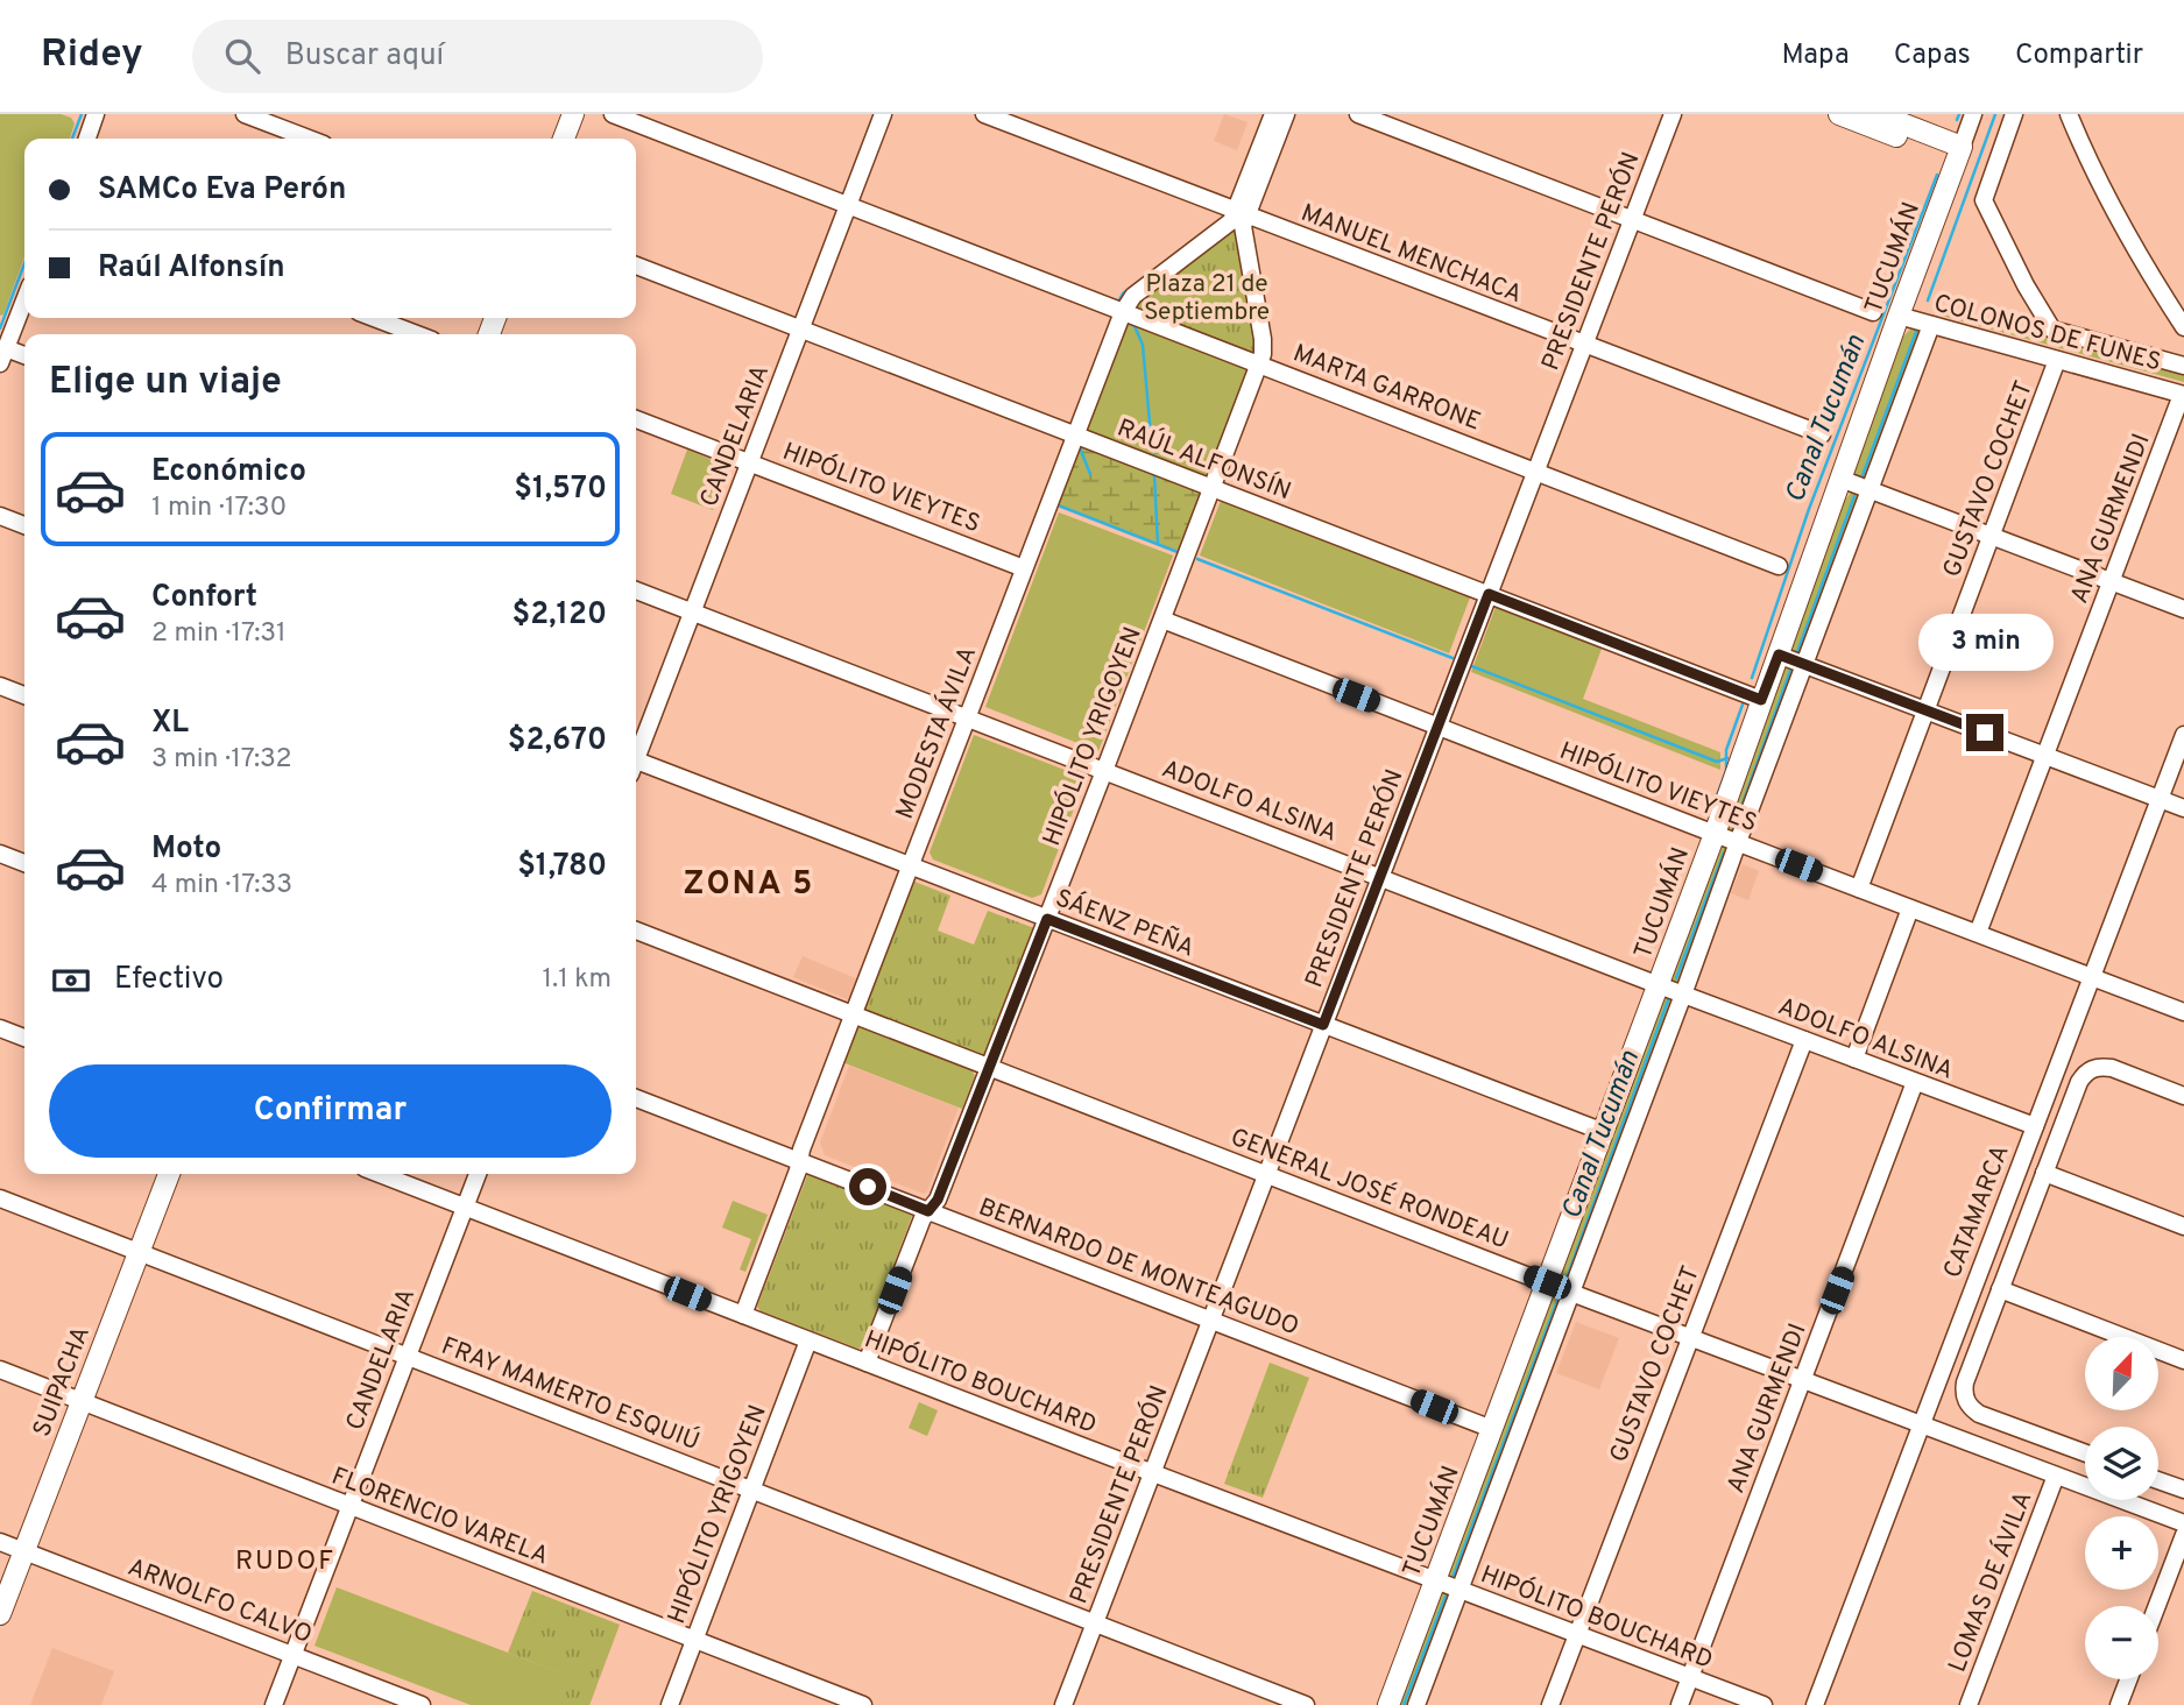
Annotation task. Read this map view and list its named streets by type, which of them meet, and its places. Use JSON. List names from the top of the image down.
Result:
{
  "streets": {
    "main road": ["TUCUMÁN", "SUIPACHA"],
    "street": [
      "MANUEL MENCHACA",
      "PRESIDENTE PERÓN",
      "COLONOS DE FUNES",
      "MARTA GARRONE",
      "CANDELARIA",
      "RAÚL ALFONSÍN",
      "GUSTAVO COCHET",
      "HIPÓLITO VIEYTES",
      "ANA GURMENDI",
      "MODESTA ÁVILA",
      "HIPÓLITO YRIGOYEN",
      "ADOLFO ALSINA",
      "SÁENZ PEÑA",
      "GENERAL JOSÉ RONDEAU",
      "CATAMARCA",
      "BERNARDO DE MONTEAGUDO",
      "HIPÓLITO BOUCHARD",
      "FRAY MAMERTO ESQUIÚ",
      "FLORENCIO VARELA",
      "LOMAS DE ÁVILA",
      "ARNOLFO CALVO"
    ]
  },
  "crossings": [
    ["MANUEL MENCHACA", "PRESIDENTE PERÓN"],
    ["MANUEL MENCHACA", "MODESTA ÁVILA"],
    ["MANUEL MENCHACA", "HIPÓLITO YRIGOYEN"],
    ["TUCUMÁN", "COLONOS DE FUNES"],
    ["TUCUMÁN", "RAÚL ALFONSÍN"],
    ["TUCUMÁN", "HIPÓLITO VIEYTES"],
    ["TUCUMÁN", "ADOLFO ALSINA"],
    ["TUCUMÁN", "SÁENZ PEÑA"],
    ["TUCUMÁN", "GENERAL JOSÉ RONDEAU"],
    ["TUCUMÁN", "BERNARDO DE MONTEAGUDO"],
    ["TUCUMÁN", "HIPÓLITO BOUCHARD"],
    ["PRESIDENTE PERÓN", "MARTA GARRONE"],
    ["PRESIDENTE PERÓN", "RAÚL ALFONSÍN"],
    ["PRESIDENTE PERÓN", "HIPÓLITO VIEYTES"],
    ["PRESIDENTE PERÓN", "ADOLFO ALSINA"],
    ["PRESIDENTE PERÓN", "SÁENZ PEÑA"],
    ["PRESIDENTE PERÓN", "GENERAL JOSÉ RONDEAU"],
    ["PRESIDENTE PERÓN", "BERNARDO DE MONTEAGUDO"],
    ["PRESIDENTE PERÓN", "HIPÓLITO BOUCHARD"],
    ["PRESIDENTE PERÓN", "FRAY MAMERTO ESQUIÚ"],
    ["COLONOS DE FUNES", "GUSTAVO COCHET"],
    ["COLONOS DE FUNES", "ANA GURMENDI"],
    ["MARTA GARRONE", "CANDELARIA"],
    ["MARTA GARRONE", "MODESTA ÁVILA"],
    ["MARTA GARRONE", "HIPÓLITO YRIGOYEN"],
    ["CANDELARIA", "RAÚL ALFONSÍN"],
    ["CANDELARIA", "HIPÓLITO VIEYTES"],
    ["CANDELARIA", "ADOLFO ALSINA"],
    ["CANDELARIA", "HIPÓLITO BOUCHARD"],
    ["CANDELARIA", "FRAY MAMERTO ESQUIÚ"],
    ["CANDELARIA", "FLORENCIO VARELA"],
    ["CANDELARIA", "ARNOLFO CALVO"],
    ["RAÚL ALFONSÍN", "MODESTA ÁVILA"],
    ["RAÚL ALFONSÍN", "HIPÓLITO YRIGOYEN"],
    ["GUSTAVO COCHET", "HIPÓLITO VIEYTES"],
    ["GUSTAVO COCHET", "ADOLFO ALSINA"],
    ["GUSTAVO COCHET", "GENERAL JOSÉ RONDEAU"],
    ["GUSTAVO COCHET", "HIPÓLITO BOUCHARD"],
    ["HIPÓLITO VIEYTES", "ANA GURMENDI"],
    ["HIPÓLITO VIEYTES", "MODESTA ÁVILA"],
    ["HIPÓLITO VIEYTES", "HIPÓLITO YRIGOYEN"],
    ["HIPÓLITO VIEYTES", "CATAMARCA"],
    ["ANA GURMENDI", "ADOLFO ALSINA"],
    ["ANA GURMENDI", "GENERAL JOSÉ RONDEAU"],
    ["ANA GURMENDI", "HIPÓLITO BOUCHARD"],
    ["MODESTA ÁVILA", "HIPÓLITO YRIGOYEN"],
    ["MODESTA ÁVILA", "ADOLFO ALSINA"],
    ["MODESTA ÁVILA", "SÁENZ PEÑA"],
    ["MODESTA ÁVILA", "GENERAL JOSÉ RONDEAU"],
    ["MODESTA ÁVILA", "BERNARDO DE MONTEAGUDO"],
    ["MODESTA ÁVILA", "HIPÓLITO BOUCHARD"],
    ["HIPÓLITO YRIGOYEN", "ADOLFO ALSINA"],
    ["HIPÓLITO YRIGOYEN", "SÁENZ PEÑA"],
    ["HIPÓLITO YRIGOYEN", "GENERAL JOSÉ RONDEAU"],
    ["HIPÓLITO YRIGOYEN", "BERNARDO DE MONTEAGUDO"],
    ["HIPÓLITO YRIGOYEN", "HIPÓLITO BOUCHARD"],
    ["HIPÓLITO YRIGOYEN", "FRAY MAMERTO ESQUIÚ"],
    ["HIPÓLITO YRIGOYEN", "FLORENCIO VARELA"],
    ["ADOLFO ALSINA", "CATAMARCA"],
    ["GENERAL JOSÉ RONDEAU", "CATAMARCA"],
    ["GENERAL JOSÉ RONDEAU", "LOMAS DE ÁVILA"],
    ["SUIPACHA", "FRAY MAMERTO ESQUIÚ"],
    ["SUIPACHA", "FLORENCIO VARELA"],
    ["SUIPACHA", "ARNOLFO CALVO"]
  ],
  "districts": ["ZONA 5", "RUDOF"],
  "water": ["Canal Tucumán"],
  "parks": ["Plaza 21 de Septiembre"],
  "north": "top right",
  "page": {
    "header": "Ridey",
    "search": "Buscar aquí",
    "nav": ["Mapa", "Capas", "Compartir"],
    "banner": ["SAMCo Eva Perón", "Raúl Alfonsín"],
    "heading": "Elige un viaje",
    "list": [
      {
        "name": "Económico",
        "note": "1 min · 17:30",
        "value": "$1,570"
      },
      {
        "name": "Confort",
        "note": "2 min · 17:31",
        "value": "$2,120"
      },
      {
        "name": "XL",
        "note": "3 min · 17:32",
        "value": "$2,670"
      },
      {
        "name": "Moto",
        "note": "4 min · 17:33",
        "value": "$1,780"
      }
    ],
    "bubble": "3 min",
    "pay": ["Efectivo", "1.1 km"],
    "buttons": "Confirmar",
    "map_buttons": ["+", "−"]
  }
}
